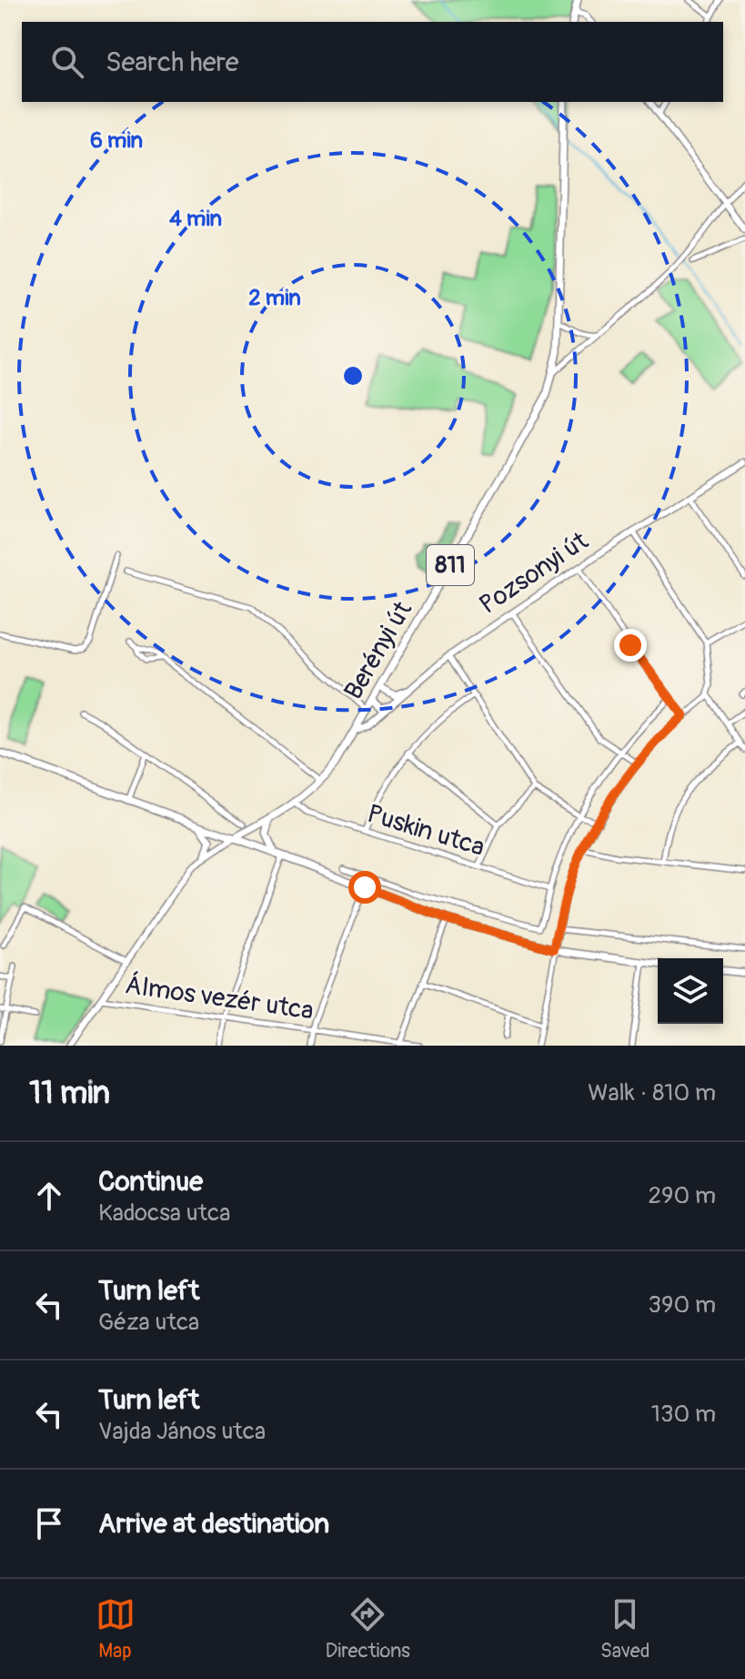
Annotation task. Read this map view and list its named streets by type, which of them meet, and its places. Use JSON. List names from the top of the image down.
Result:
{
  "streets": {
    "main road": ["811", "Berényi út"],
    "street": ["Pozsonyi út", "Puskin utca", "Álmos vezér utca"]
  },
  "crossings": [
    ["Pozsonyi út", "Berényi út"],
    ["Berényi út", "Puskin utca"],
    ["Berényi út", "Álmos vezér utca"]
  ],
  "page": {
    "search": "Search here",
    "heading": ["11 min", "Walk · 810 m"],
    "list": [
      ["Continue", "Kadocsa utca", "290 m"],
      ["Turn left", "Géza utca", "390 m"],
      ["Turn left", "Vajda János utca", "130 m"],
      "Arrive at destination"
    ],
    "nav": ["Map", "Directions", "Saved"]
  },
  "rings": ["6 min", "4 min", "2 min"]
}
